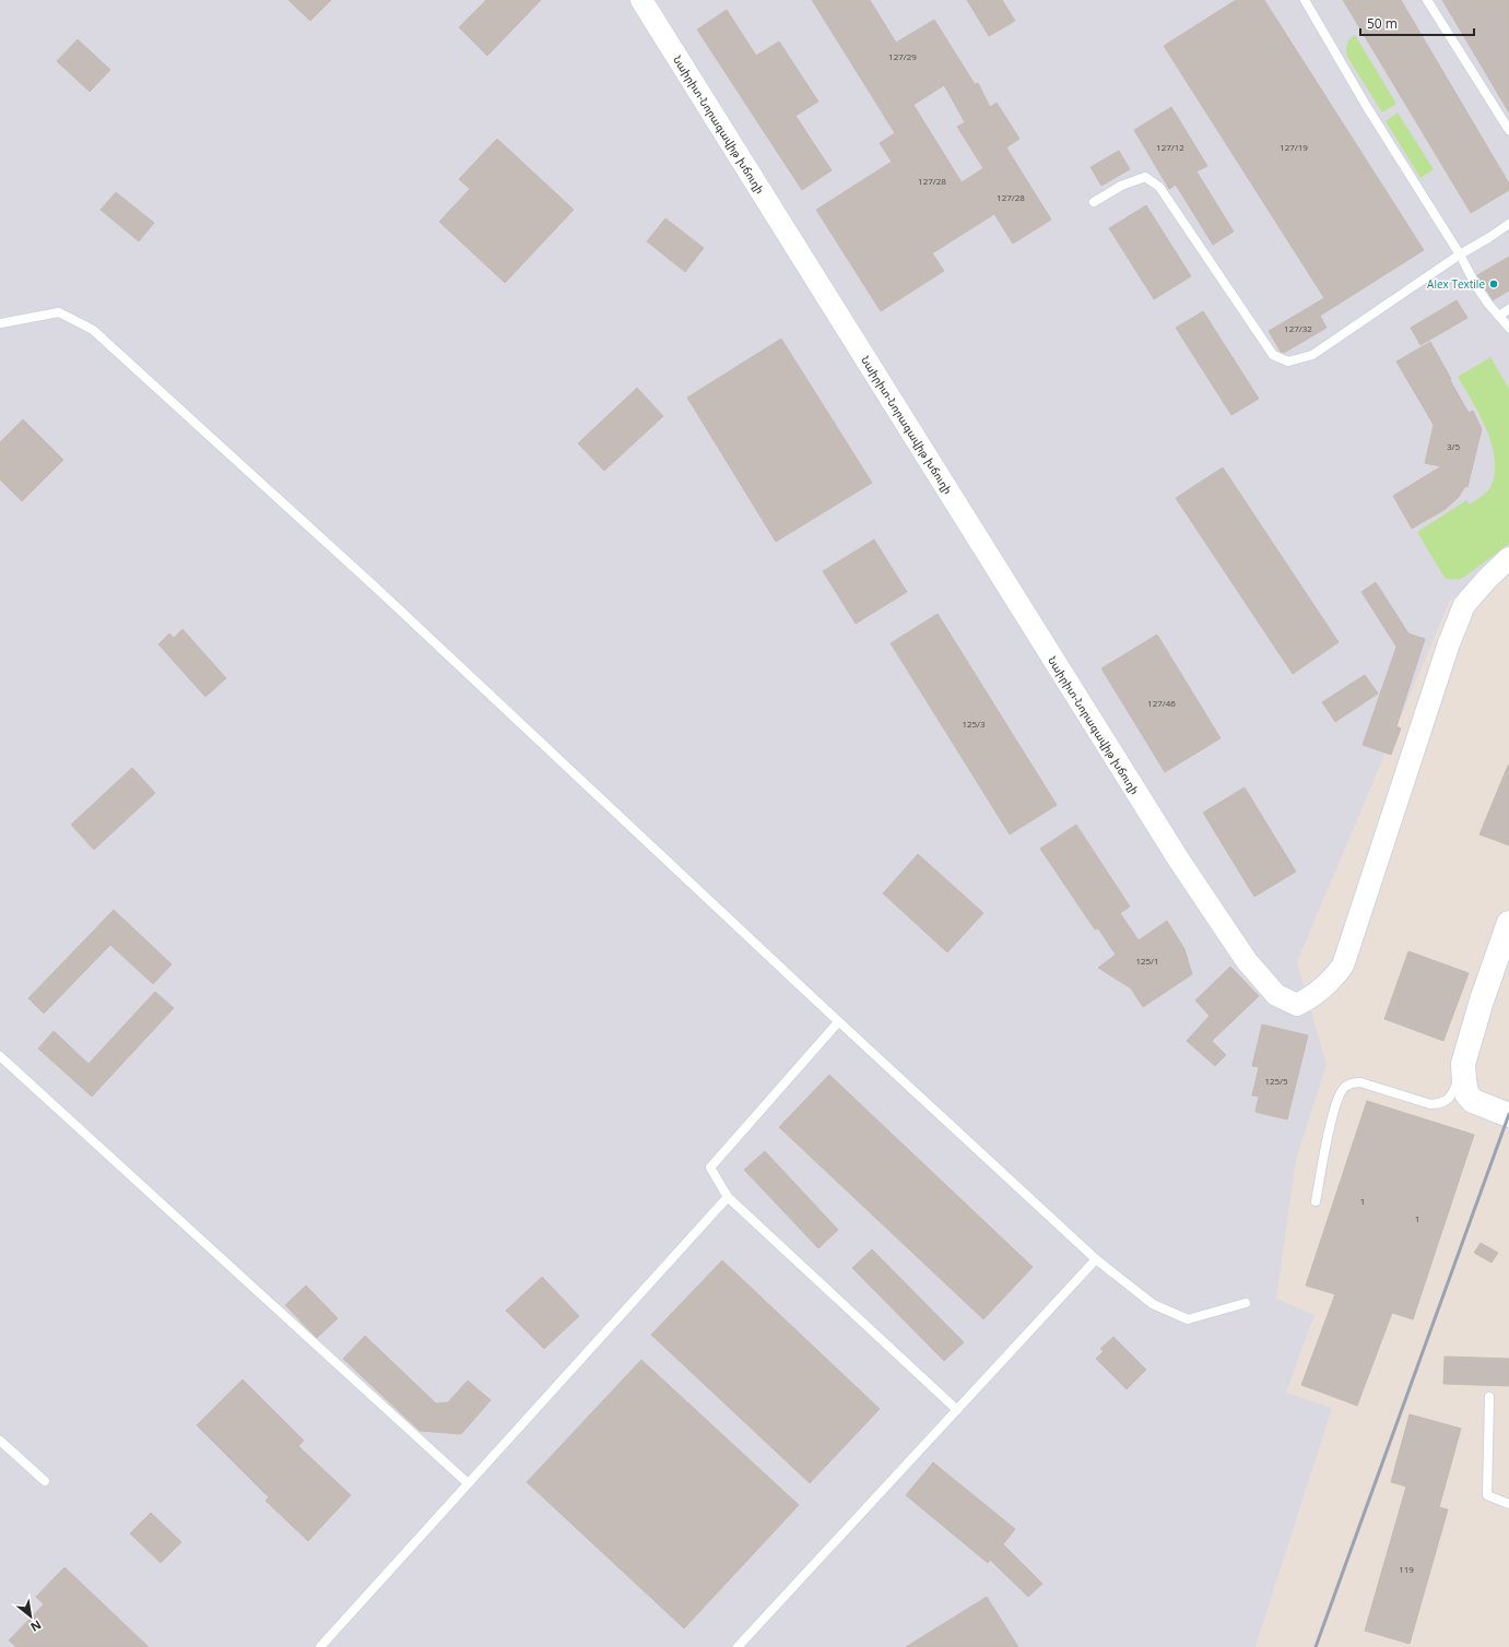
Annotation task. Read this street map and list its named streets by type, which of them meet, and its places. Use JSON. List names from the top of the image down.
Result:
{
  "streets": {
    "street": ["Նաիրիտ-Նորագավիթ խճուղի"]
  },
  "places": ["Alex Textile"],
  "house_numbers": [
    "127/29",
    "127/12",
    "127/19",
    "127/28",
    "127/28",
    "127/32",
    "3/5",
    "127/46",
    "125/3",
    "125/1",
    "125/5",
    "1",
    "1",
    "119"
  ],
  "scale_bar": "50 m",
  "north": "bottom right"
}
